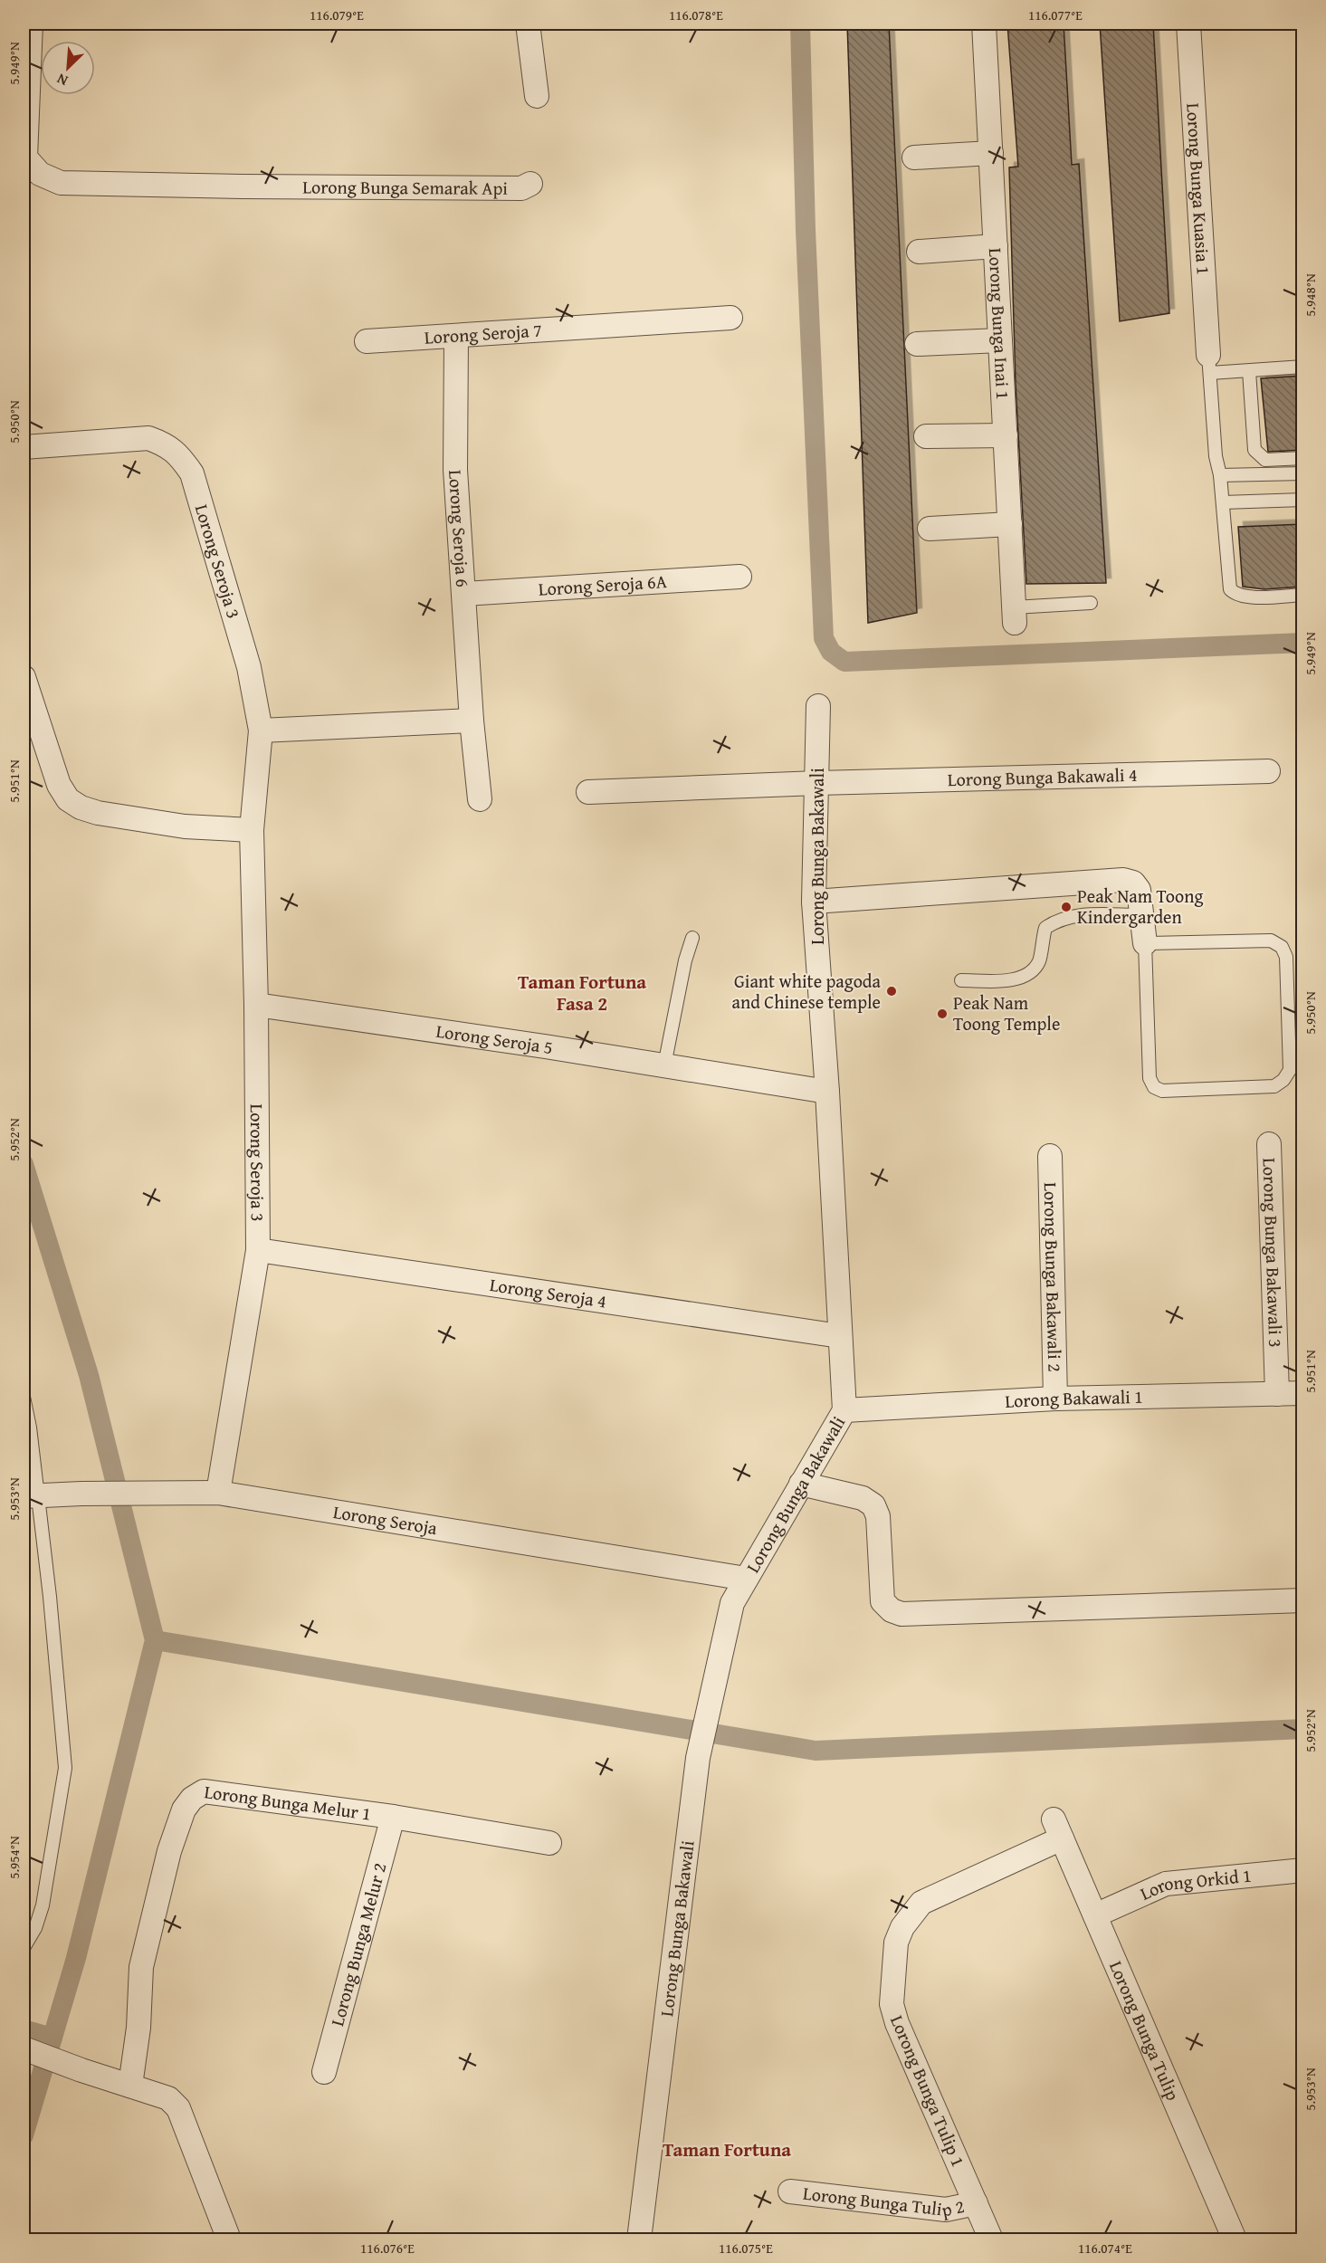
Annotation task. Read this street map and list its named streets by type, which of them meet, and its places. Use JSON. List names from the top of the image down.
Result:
{
  "streets": {
    "street": [
      "Lorong Bunga Semarak Api",
      "Lorong Bunga Kuasia 1",
      "Lorong Bunga Inai 1",
      "Lorong Seroja 7",
      "Lorong Seroja 6",
      "Lorong Seroja 3",
      "Lorong Seroja 6A",
      "Lorong Bunga Bakawali 4",
      "Lorong Bunga Bakawali",
      "Lorong Seroja 5",
      "Lorong Bunga Bakawali 3",
      "Lorong Bunga Bakawali 2",
      "Lorong Seroja 4",
      "Lorong Bakawali 1",
      "Lorong Seroja",
      "Lorong Bunga Melur 1",
      "Lorong Orkid 1",
      "Lorong Bunga Melur 2",
      "Lorong Bunga Tulip",
      "Lorong Bunga Tulip 1",
      "Lorong Bunga Tulip 2"
    ]
  },
  "crossings": [
    ["Lorong Seroja 7", "Lorong Seroja 6"],
    ["Lorong Seroja 6", "Lorong Seroja 6A"],
    ["Lorong Seroja 3", "Lorong Seroja 5"],
    ["Lorong Seroja 3", "Lorong Seroja 4"],
    ["Lorong Seroja 3", "Lorong Seroja"],
    ["Lorong Bunga Bakawali 4", "Lorong Bunga Bakawali"],
    ["Lorong Bunga Bakawali", "Lorong Seroja 5"],
    ["Lorong Bunga Bakawali", "Lorong Seroja 4"],
    ["Lorong Bunga Bakawali", "Lorong Bakawali 1"],
    ["Lorong Bunga Bakawali", "Lorong Seroja"],
    ["Lorong Bunga Bakawali 3", "Lorong Bakawali 1"],
    ["Lorong Bunga Bakawali 2", "Lorong Bakawali 1"],
    ["Lorong Bunga Melur 1", "Lorong Bunga Melur 2"],
    ["Lorong Orkid 1", "Lorong Bunga Tulip"],
    ["Lorong Bunga Tulip", "Lorong Bunga Tulip 1"],
    ["Lorong Bunga Tulip 1", "Lorong Bunga Tulip 2"]
  ],
  "districts": ["Taman Fortuna Fasa 2", "Taman Fortuna"],
  "places": ["Peak Nam Toong Kindergarden", "Giant white pagoda and Chinese temple", "Peak Nam Toong Temple"],
  "north": "bottom left",
  "coordinates": [
    "116.079°E",
    "116.078°E",
    "116.077°E",
    "5.949°N",
    "5.948°N",
    "5.950°N",
    "5.951°N",
    "5.952°N",
    "5.953°N",
    "5.954°N",
    "116.076°E",
    "116.075°E",
    "116.074°E"
  ]
}
